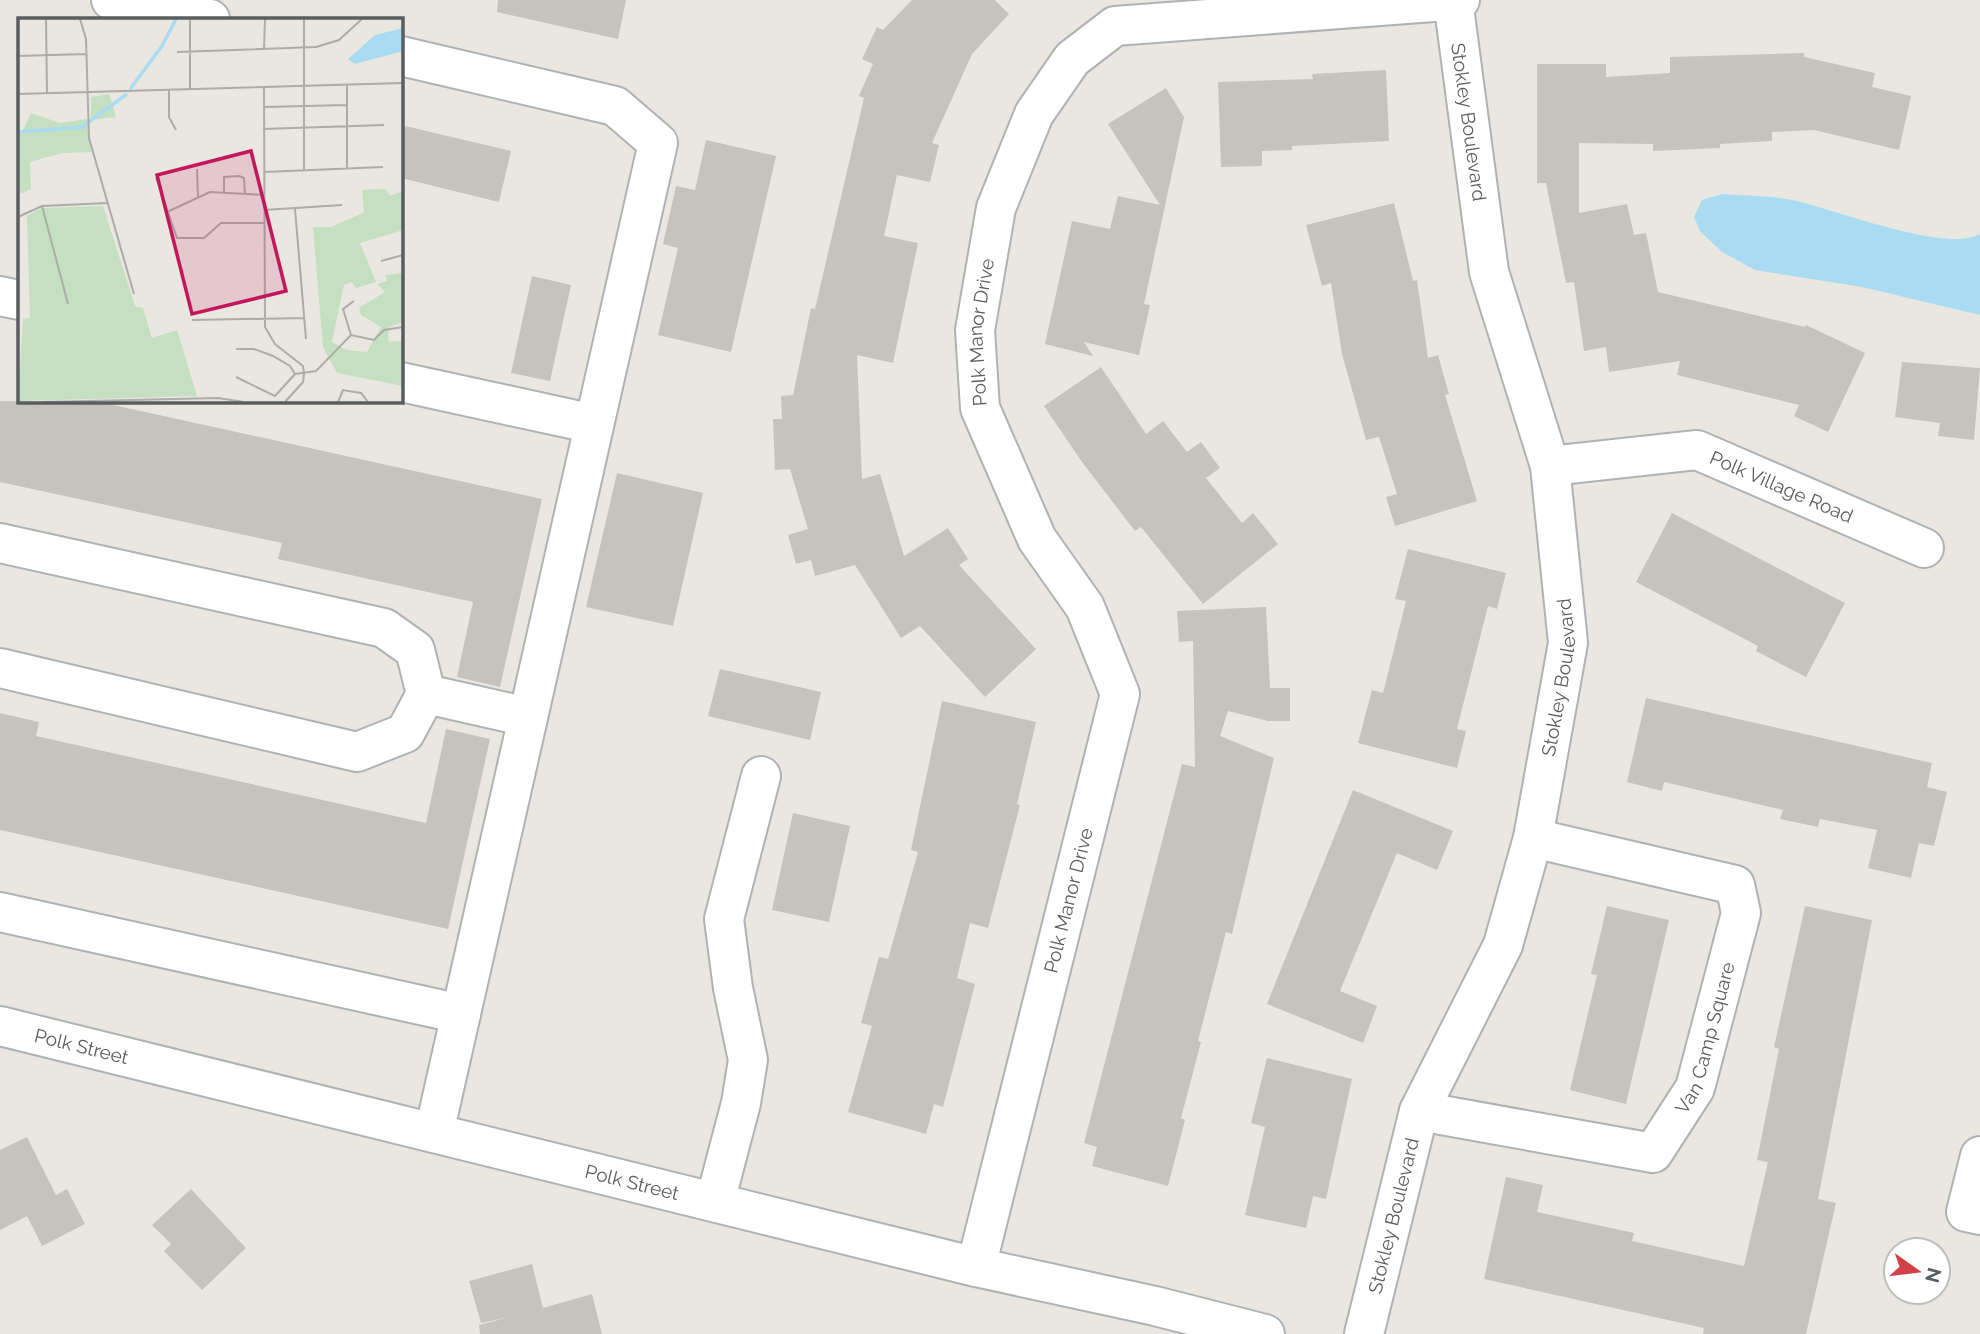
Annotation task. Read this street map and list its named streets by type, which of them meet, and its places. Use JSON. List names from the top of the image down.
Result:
{
  "streets": {
    "street": [
      "Stokley Boulevard",
      "Polk Manor Drive",
      "Polk Village Road",
      "Van Camp Square",
      "Polk Street"
    ]
  },
  "crossings": [
    ["Stokley Boulevard", "Polk Manor Drive"],
    ["Stokley Boulevard", "Polk Village Road"],
    ["Stokley Boulevard", "Van Camp Square"],
    ["Polk Manor Drive", "Polk Street"]
  ],
  "north": "right"
}
